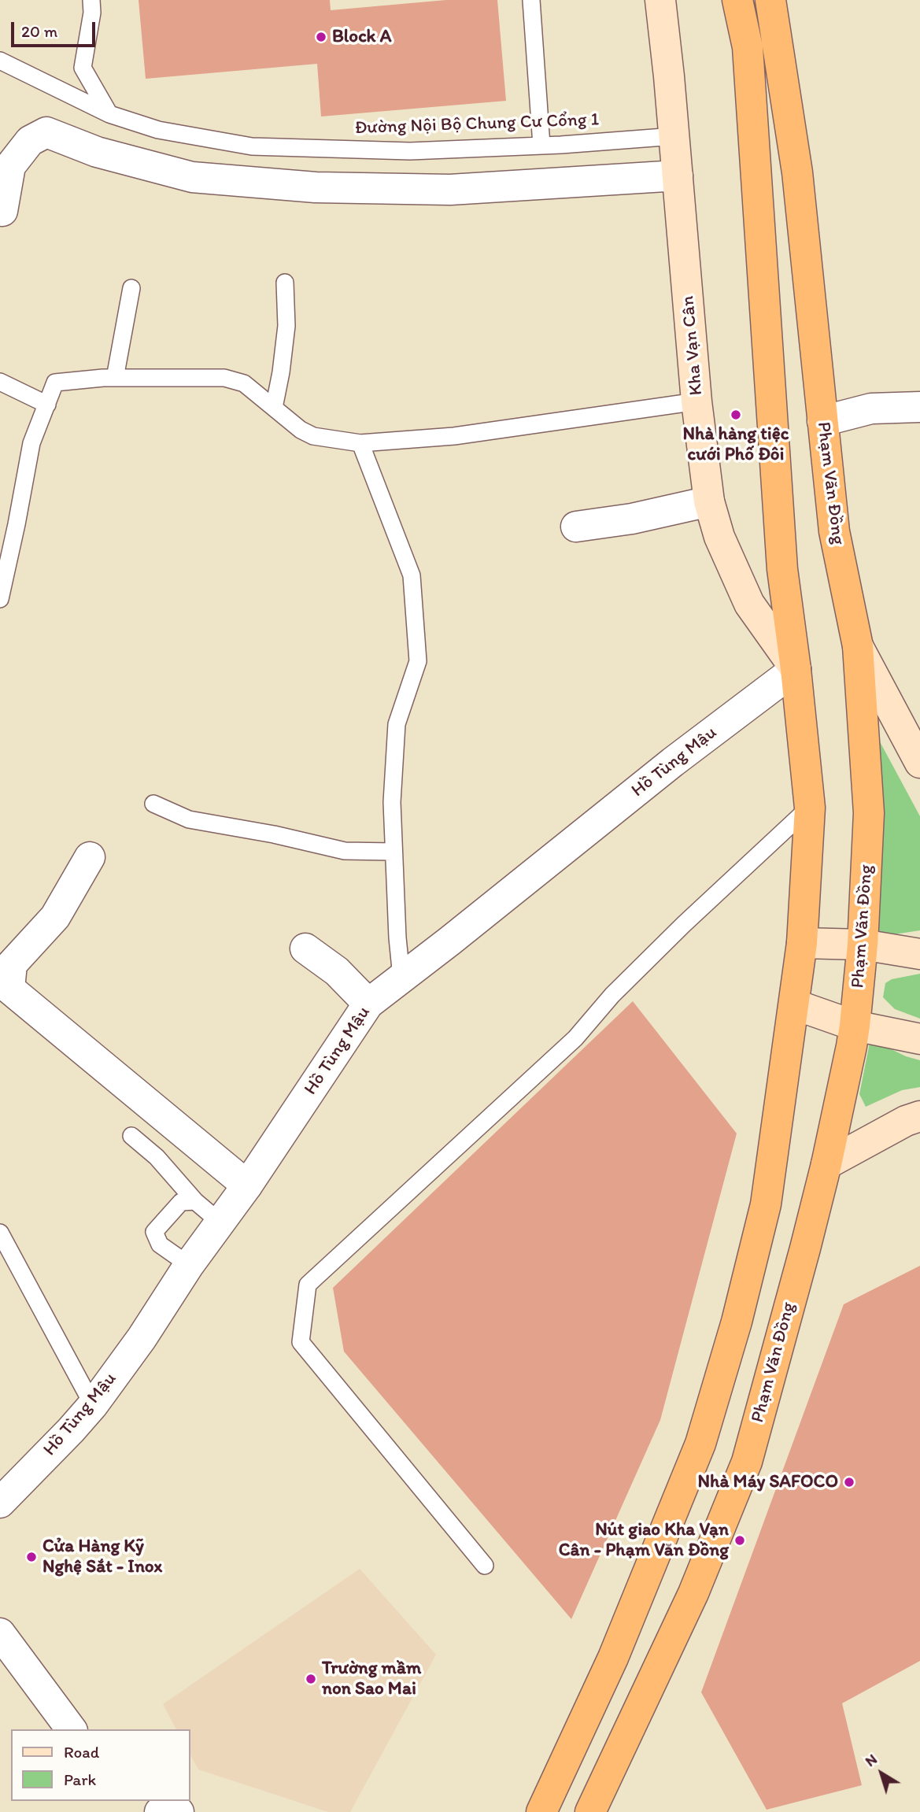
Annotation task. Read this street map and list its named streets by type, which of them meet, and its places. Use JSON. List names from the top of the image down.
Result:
{
  "streets": {
    "highway": ["Phạm Văn Đồng"],
    "main road": ["Kha Vạn Cân"],
    "street": ["Hồ Tùng Mậu"],
    "lane": ["Đường Nội Bộ Chung Cư Cổng 1"]
  },
  "crossings": [
    ["Đường Nội Bộ Chung Cư Cổng 1", "Kha Vạn Cân"],
    ["Kha Vạn Cân", "Hồ Tùng Mậu"]
  ],
  "places": [
    "Block A",
    "Nhà hàng tiệc cưới Phố Đôi",
    "Nhà Máy SAFOCO",
    "Nút giao Kha Vạn Cân - Phạm Văn Đồng",
    "Cửa Hàng Kỹ Nghệ Sắt - Inox",
    "Trường mầm non Sao Mai"
  ],
  "legend": ["Road", "Park"],
  "scale_bar": "20 m",
  "north": "top left"
}
